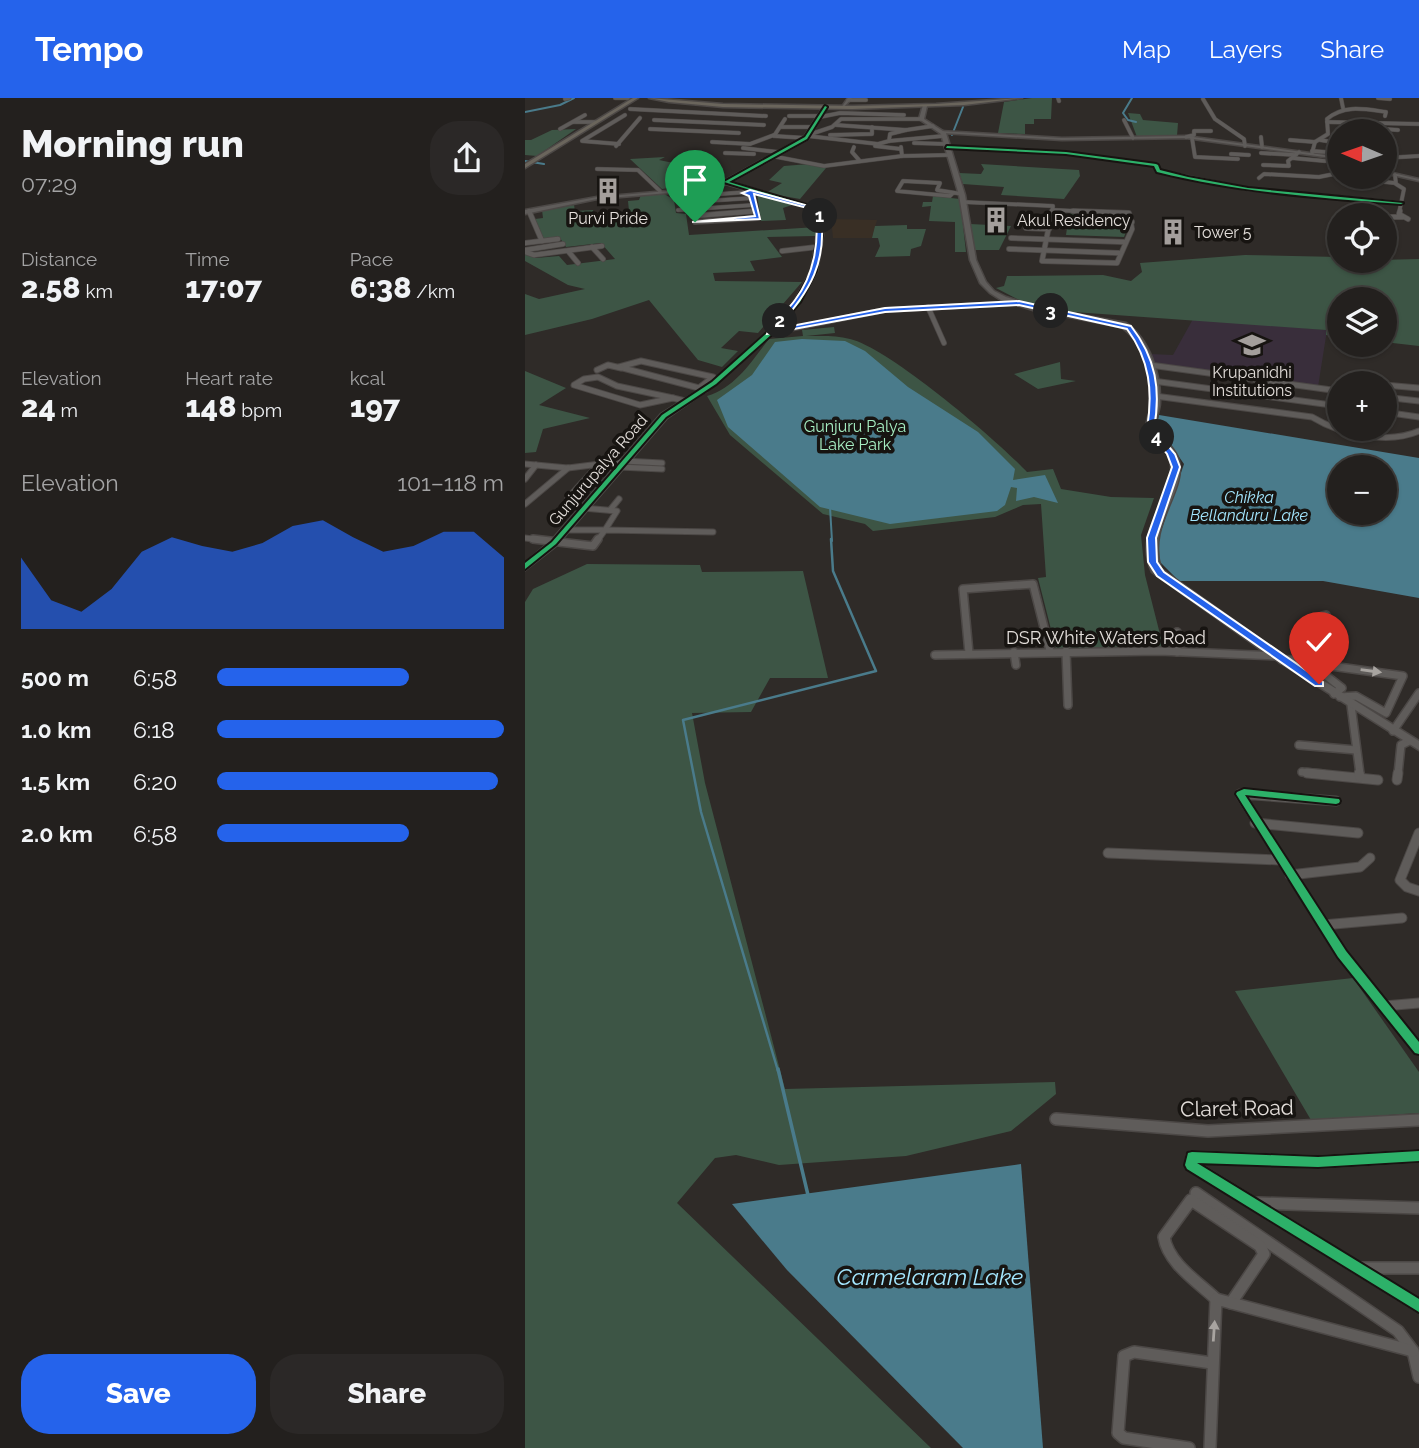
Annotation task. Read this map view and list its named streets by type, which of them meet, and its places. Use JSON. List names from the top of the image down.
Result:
{
  "streets": {
    "street": ["Gunjurupalya Road", "DSR White Waters Road", "Claret Road"]
  },
  "water": ["Chikka Bellanduru Lake", "Carmelaram Lake"],
  "parks": ["Gunjuru Palya Lake Park"],
  "places": {
    "building": ["Purvi Pride", "Akul Residency", "Tower 5"],
    "school or university": ["Krupanidhi Institutions"]
  },
  "north": "left",
  "page": {
    "header": "Tempo",
    "nav": ["Map", "Layers", "Share"],
    "heading": ["Morning run", "07:29"],
    "map_buttons": ["+", "−"],
    "pins": [
      "1",
      "3",
      "2",
      "4"
    ],
    "stats": [
      ["Distance", "2.58 km"],
      ["Time", "17:07"],
      ["Pace", "6:38 /km"],
      ["Elevation", "24 m"],
      ["Heart rate", "148 bpm"],
      ["kcal", "197"]
    ],
    "chart": ["Elevation", "101–118 m"],
    "list": [
      {
        "name": "500 m",
        "note": "6:58"
      },
      {
        "name": "1.0 km",
        "note": "6:18"
      },
      {
        "name": "1.5 km",
        "note": "6:20"
      },
      {
        "name": "2.0 km",
        "note": "6:58"
      }
    ],
    "buttons": ["Save", "Share"]
  }
}
